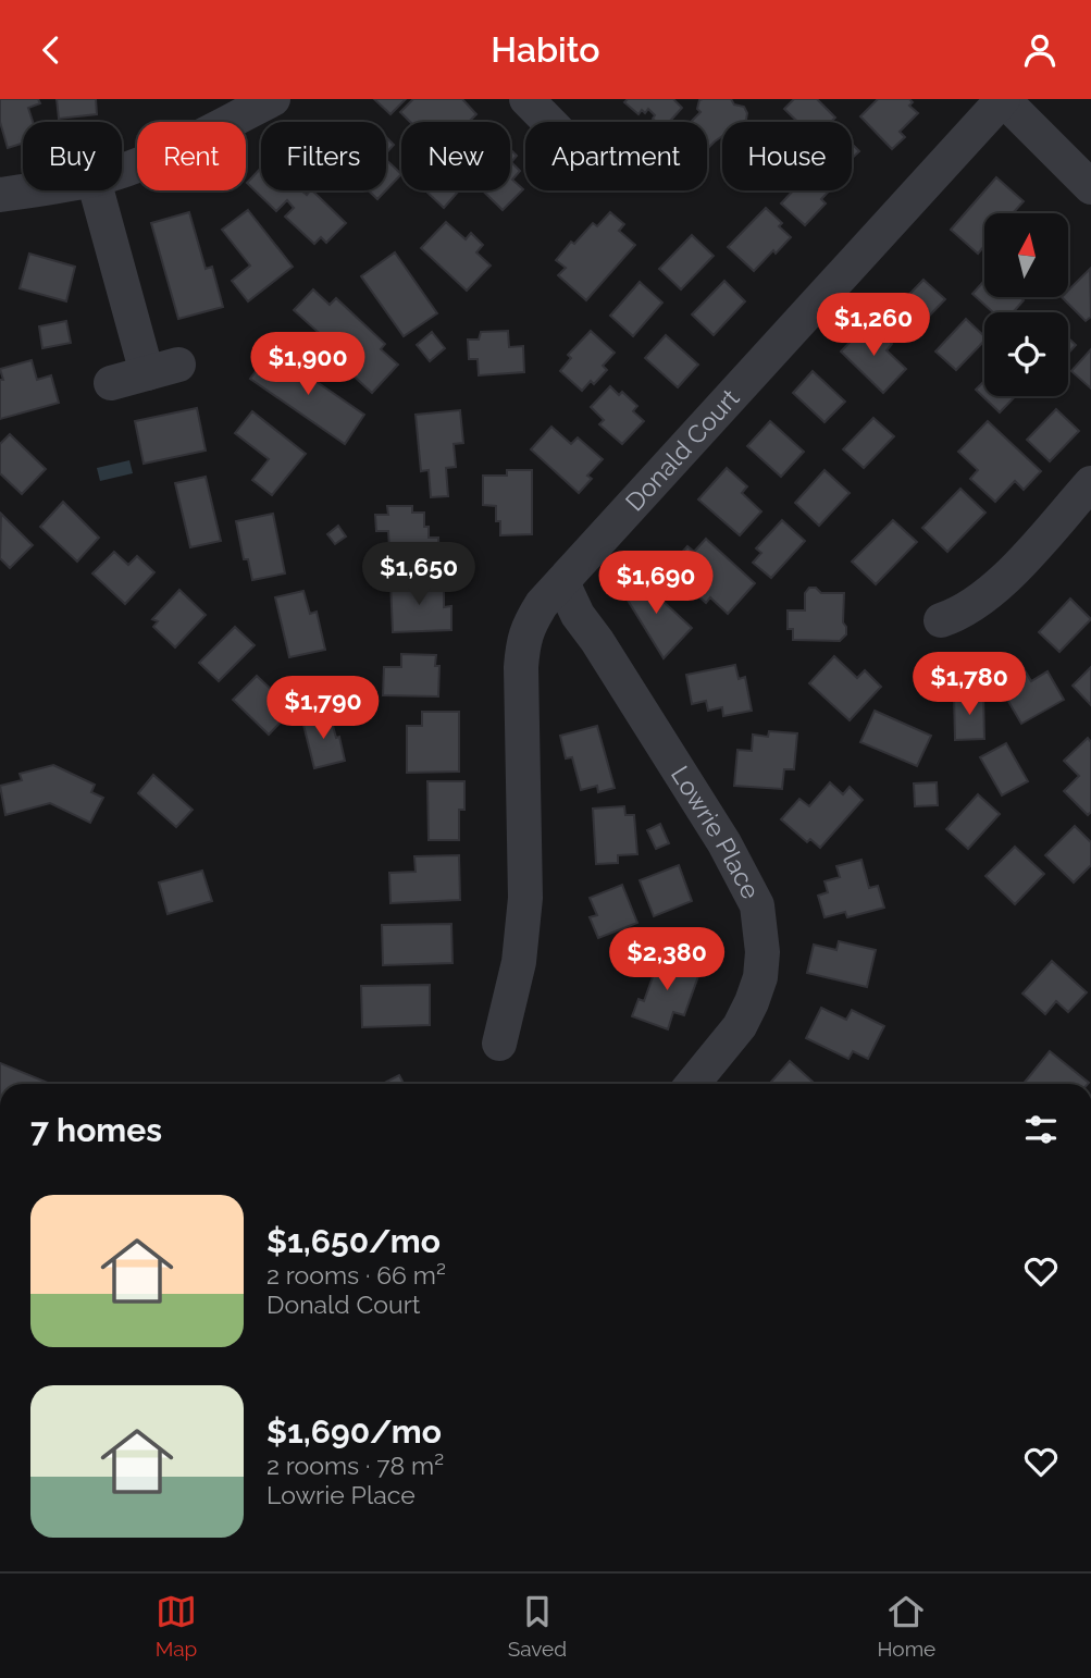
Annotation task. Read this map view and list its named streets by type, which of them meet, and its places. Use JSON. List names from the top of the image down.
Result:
{
  "streets": {
    "street": ["Donald Court", "Lowrie Place"]
  },
  "crossings": [
    ["Donald Court", "Lowrie Place"]
  ],
  "north": "top",
  "page": {
    "header": "Habito",
    "chip": [
      "Buy",
      "Rent",
      "Filters",
      "New",
      "Apartment",
      "House"
    ],
    "price": [
      "$1,260",
      "$1,900",
      "$1,650",
      "$1,690",
      "$1,780",
      "$1,790",
      "$2,380"
    ],
    "heading": "7 homes",
    "list": [
      {
        "name": "$1,650/mo",
        "note": "2 rooms · 66 m² · Donald Court"
      },
      {
        "name": "$1,690/mo",
        "note": "2 rooms · 78 m² · Lowrie Place"
      }
    ],
    "tabs": ["Map", "Saved", "Home"]
  }
}
